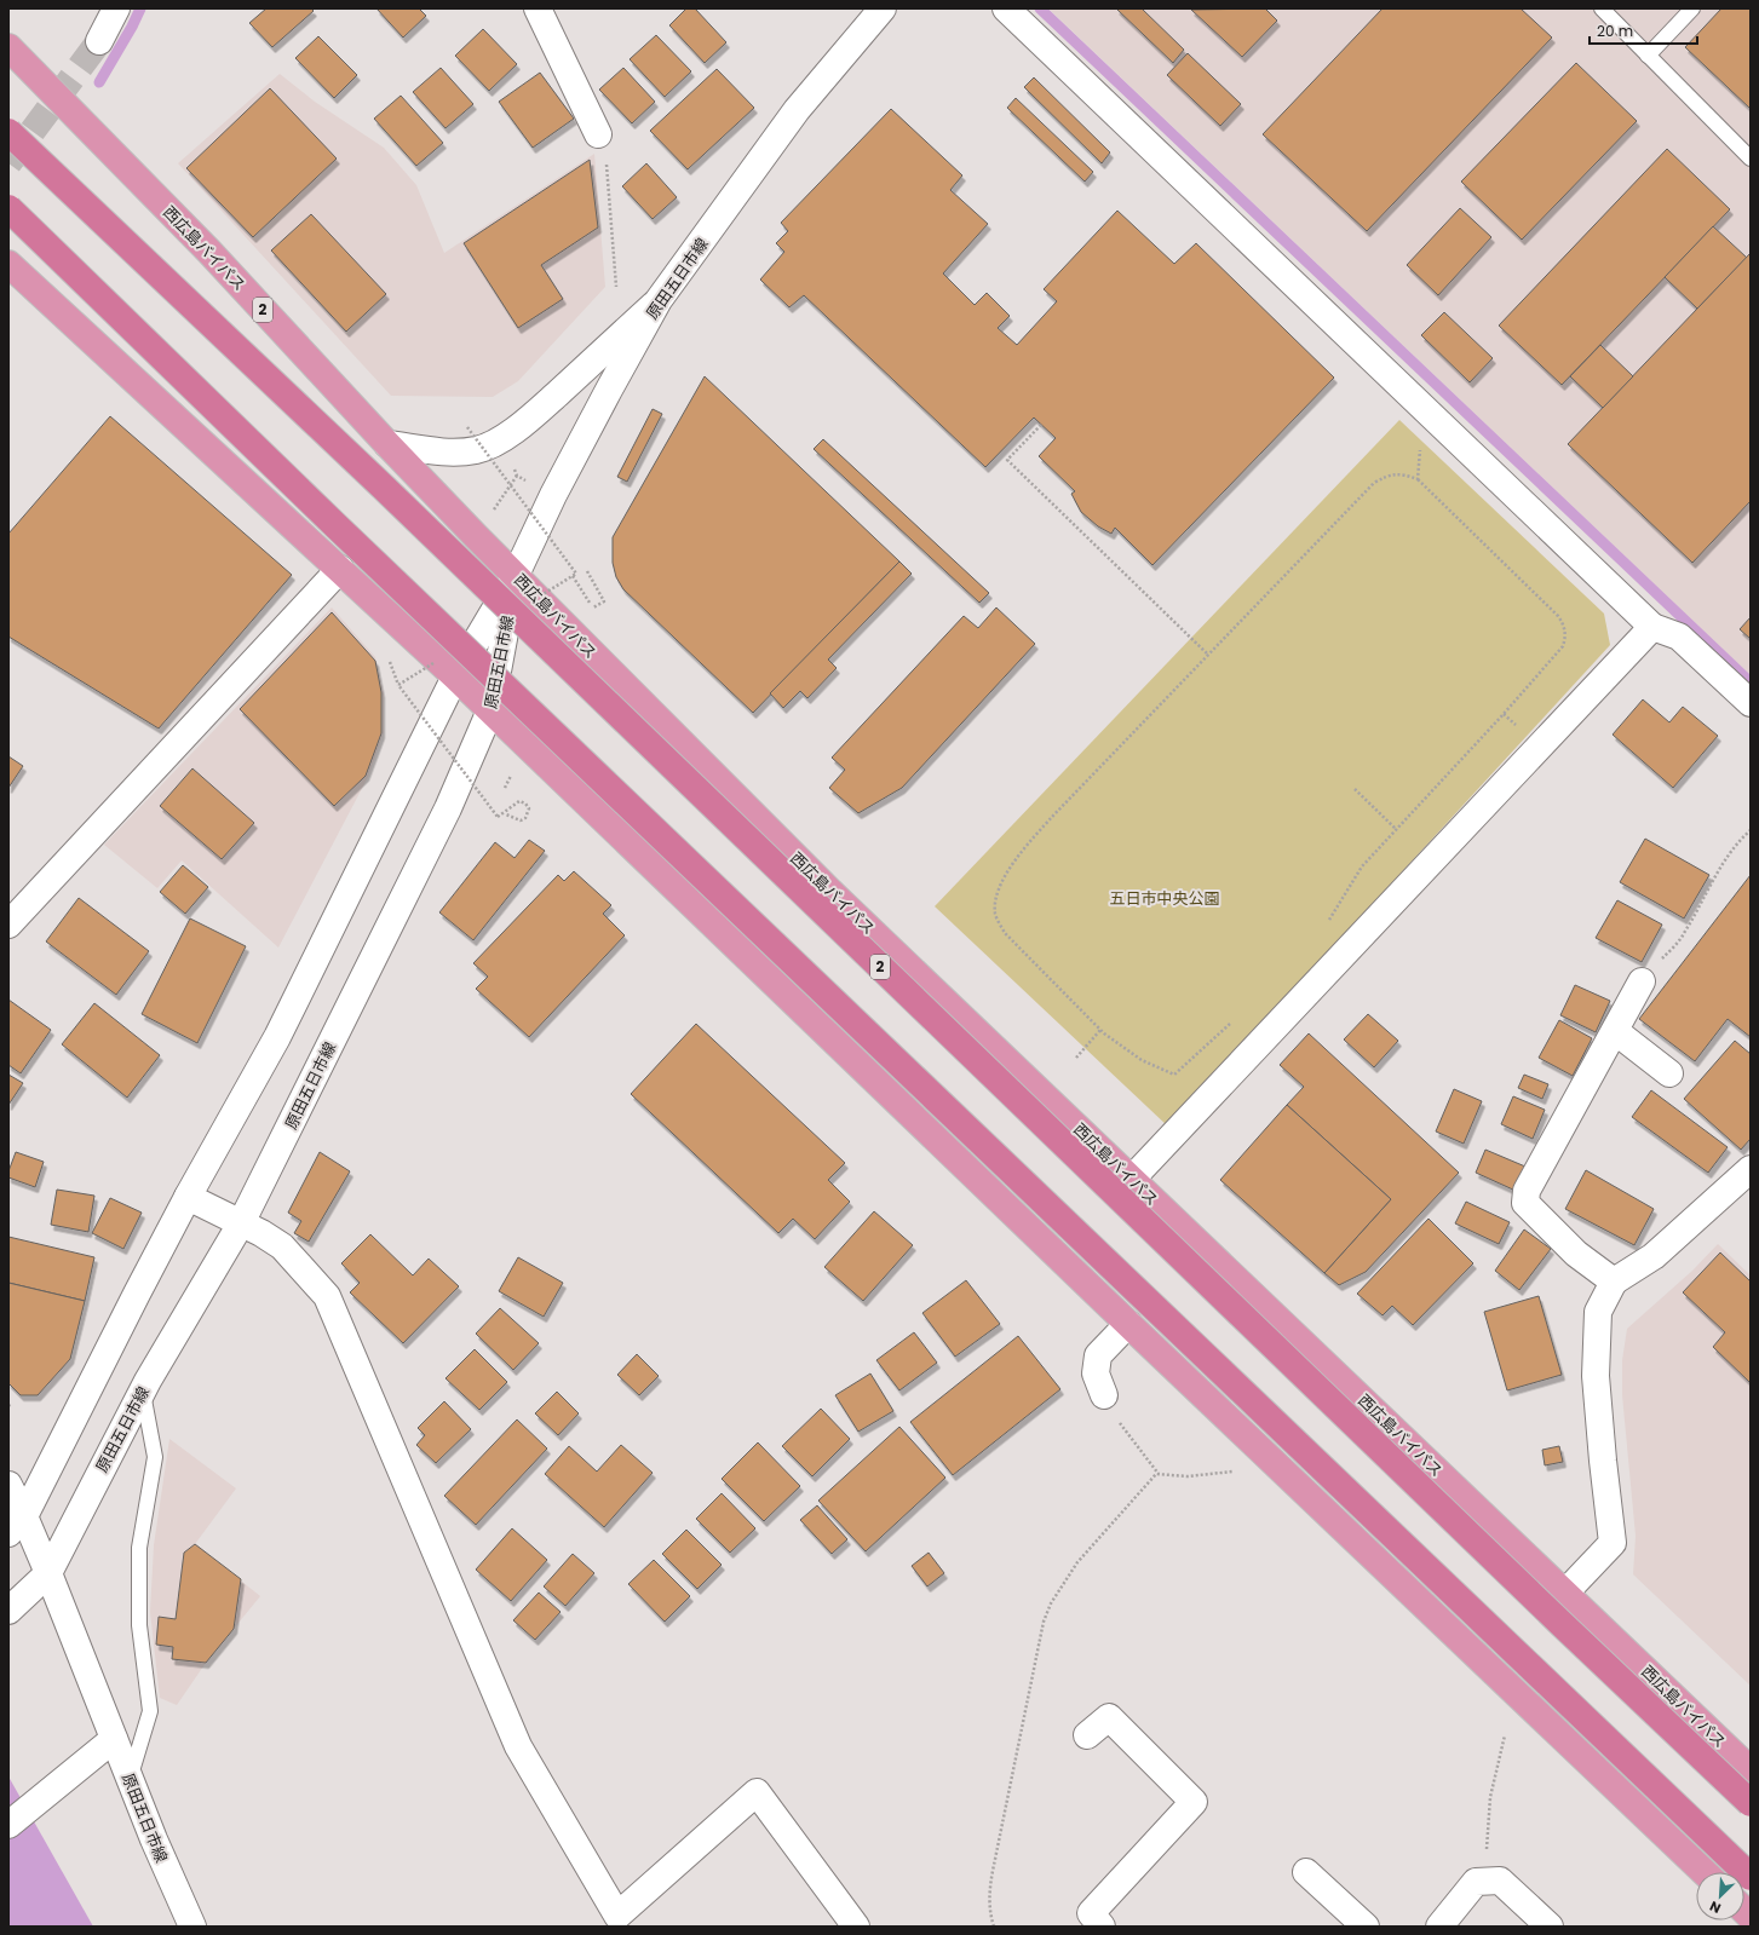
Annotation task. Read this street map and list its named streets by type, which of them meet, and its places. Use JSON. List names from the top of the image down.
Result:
{
  "streets": {
    "highway": ["西広島バイパス", "2"],
    "street": ["原田五日市線"]
  },
  "crossings": [
    ["西広島バイパス", "原田五日市線"]
  ],
  "parks": ["五日市中央公園"],
  "scale_bar": "20 m",
  "north": "bottom left"
}
